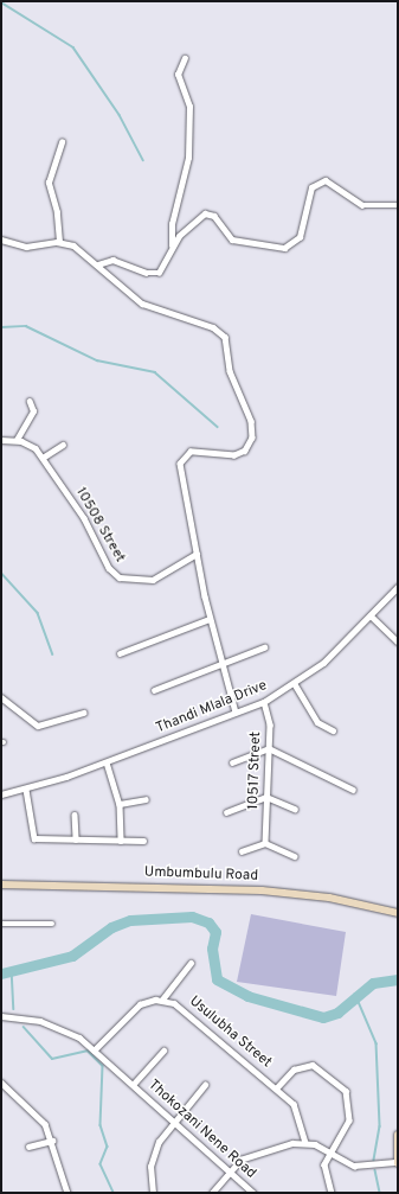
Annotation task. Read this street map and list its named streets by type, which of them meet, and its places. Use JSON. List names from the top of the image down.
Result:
{
  "streets": {
    "main road": ["Umbumbulu Road"],
    "street": [
      "10508 Street",
      "Thandi Mlala Drive",
      "10517 Street",
      "Usulubha Street",
      "Thokozani Nene Road"
    ]
  },
  "crossings": [
    ["Thandi Mlala Drive", "10517 Street"]
  ]
}
